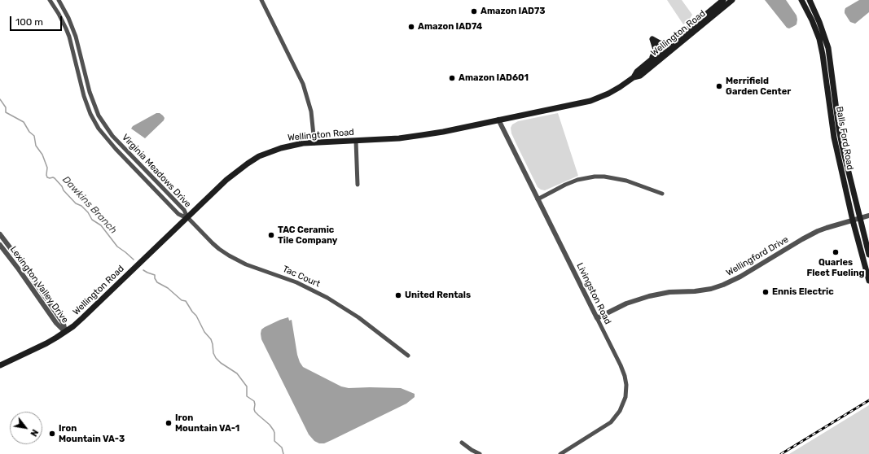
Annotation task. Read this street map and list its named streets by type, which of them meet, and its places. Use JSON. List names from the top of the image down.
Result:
{
  "streets": {
    "main road": ["Wellington Road", "Balls Ford Road"],
    "street": [
      "Virginia Meadows Drive",
      "Wellingford Drive",
      "Tac Court",
      "Lexington Valley Drive",
      "Livingston Road"
    ]
  },
  "crossings": [
    ["Wellington Road", "Virginia Meadows Drive"],
    ["Wellington Road", "Tac Court"],
    ["Wellington Road", "Lexington Valley Drive"],
    ["Wellington Road", "Livingston Road"],
    ["Balls Ford Road", "Wellingford Drive"],
    ["Virginia Meadows Drive", "Tac Court"],
    ["Wellingford Drive", "Livingston Road"]
  ],
  "water": ["Dawkins Branch"],
  "places": [
    "Amazon IAD73",
    "Amazon IAD74",
    "Amazon IAD601",
    "Merrifield Garden Center",
    "TAC Ceramic Tile Company",
    "Quarles Fleet Fueling",
    "Ennis Electric",
    "United Rentals",
    "Iron Mountain VA-1",
    "Iron Mountain VA-3"
  ],
  "scale_bar": "100 m",
  "north": "bottom right"
}
